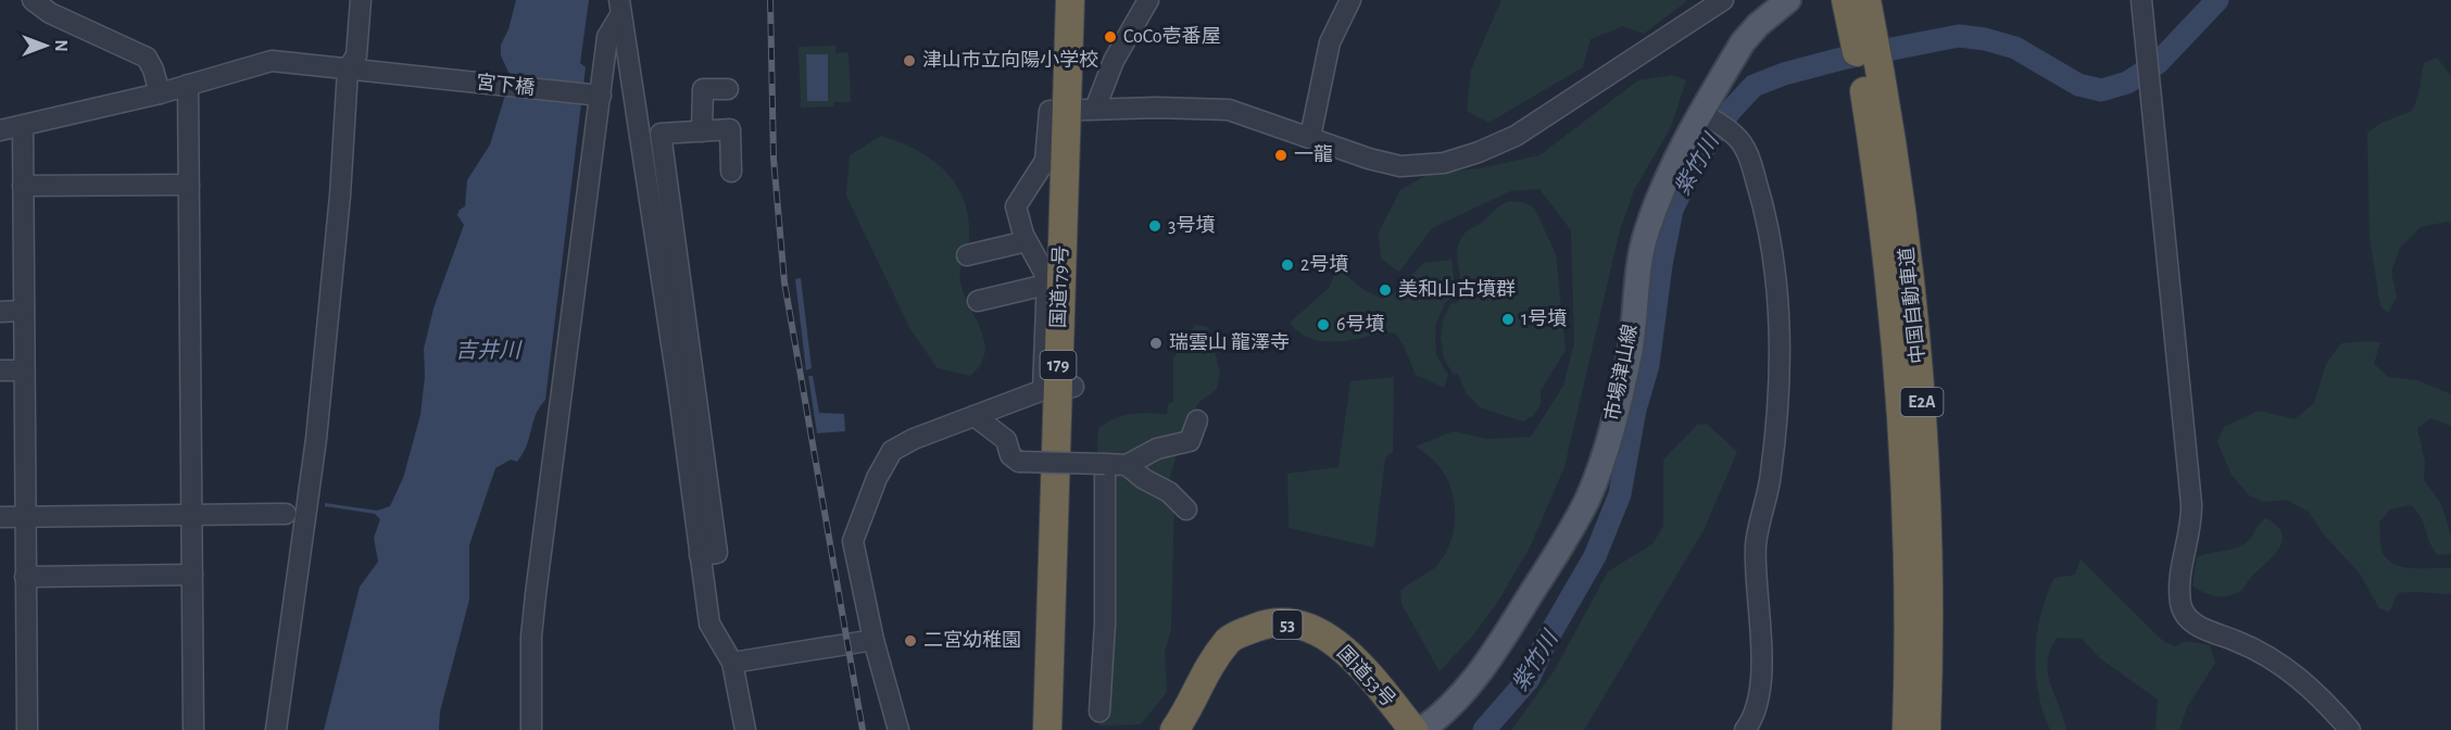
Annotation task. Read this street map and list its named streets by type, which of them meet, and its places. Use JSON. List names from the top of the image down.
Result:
{
  "streets": {
    "highway": [
      "国道179号",
      "中国自動車道",
      "179",
      "E2A",
      "53",
      "国道53号"
    ],
    "main road": ["市場津山線"],
    "street": ["宮下橋"]
  },
  "water": ["紫竹川", "吉井川"],
  "places": [
    "CoCo壱番屋",
    "津山市立向陽小学校",
    "一龍",
    "3号墳",
    "2号墳",
    "美和山古墳群",
    "1号墳",
    "6号墳",
    "瑞雲山 龍澤寺",
    "二宮幼稚園"
  ],
  "north": "right"
}
